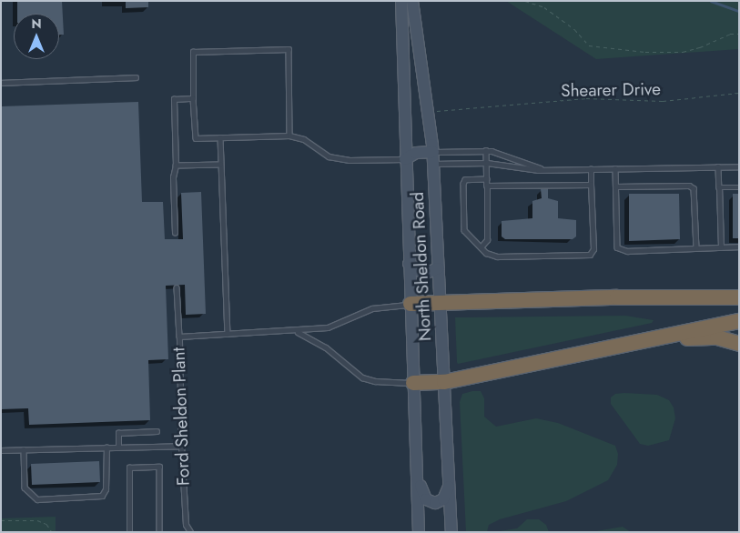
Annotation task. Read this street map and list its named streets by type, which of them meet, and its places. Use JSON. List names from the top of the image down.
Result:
{
  "streets": {
    "main road": ["North Sheldon Road"],
    "lane": ["Ford Sheldon Plant"],
    "path": ["Shearer Drive"]
  },
  "crossings": [
    ["Shearer Drive", "North Sheldon Road"],
    ["North Sheldon Road", "Ford Sheldon Plant"]
  ],
  "north": "top"
}
